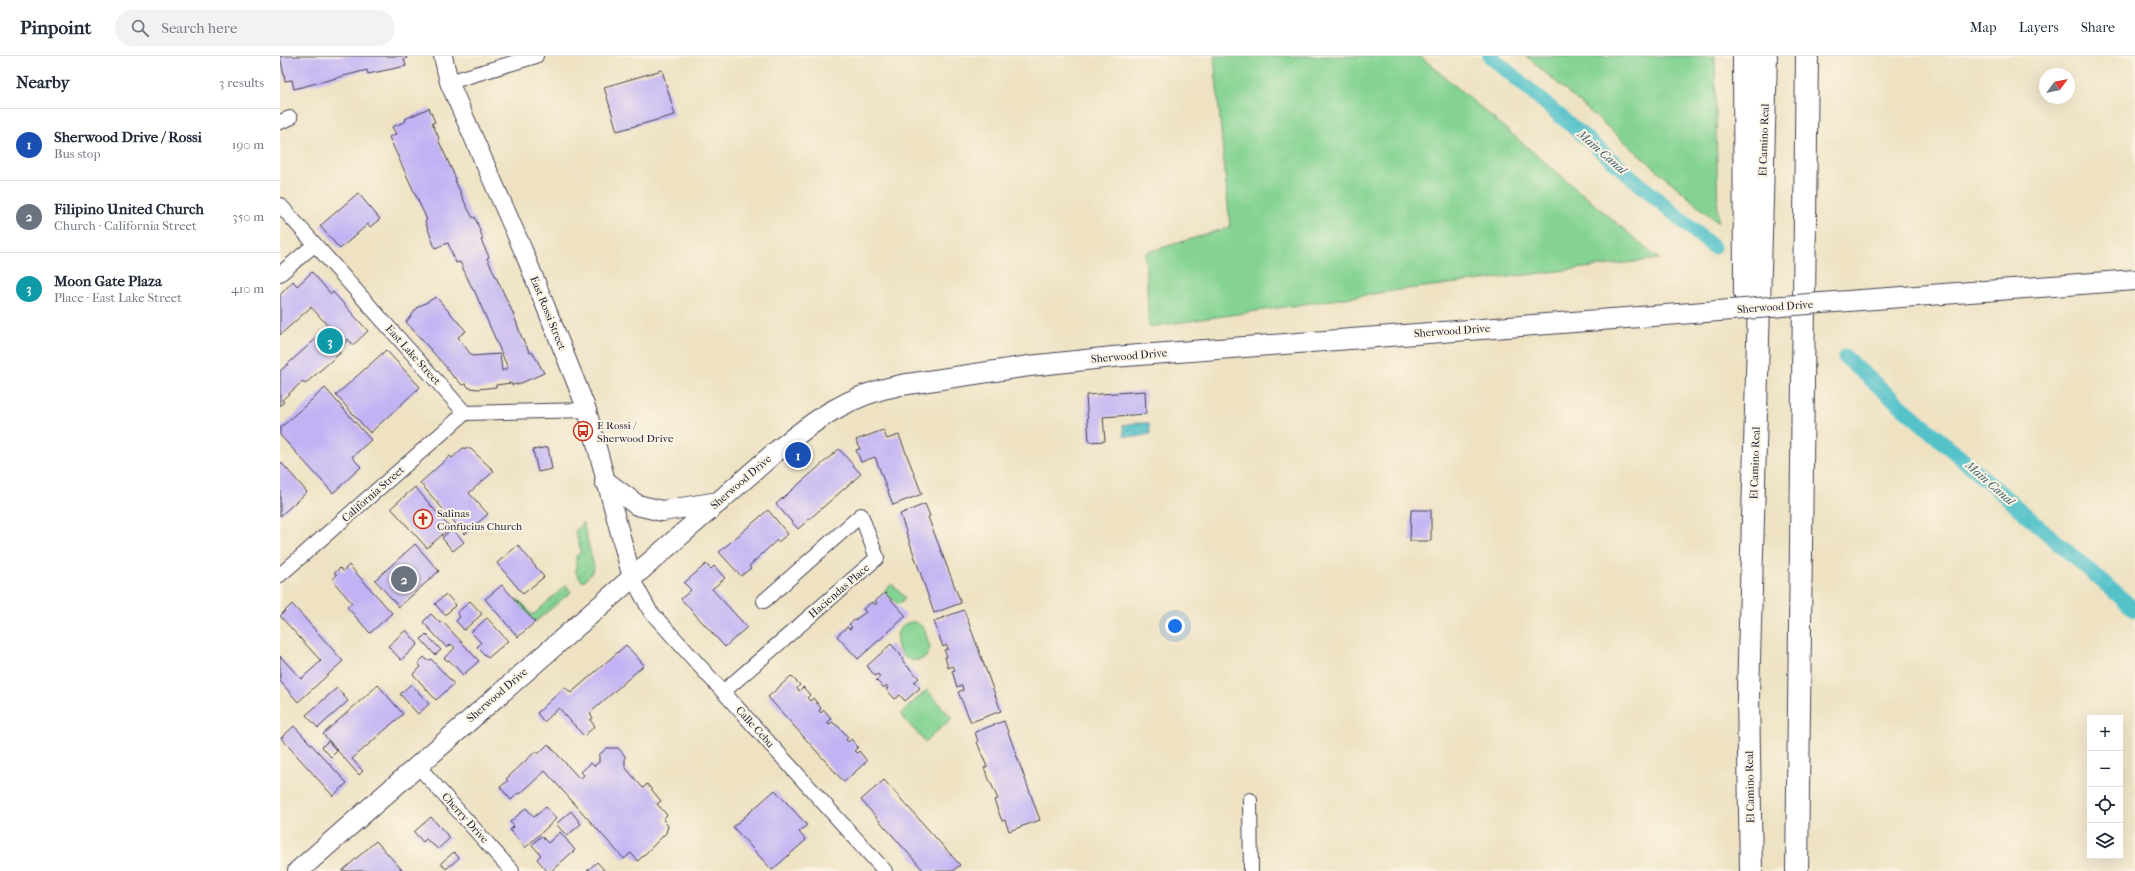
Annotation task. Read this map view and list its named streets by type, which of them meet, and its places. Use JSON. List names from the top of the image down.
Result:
{
  "streets": {
    "highway": ["El Camino Real"],
    "main road": ["Sherwood Drive"],
    "street": [
      "East Rossi Street",
      "East Lake Street",
      "California Street",
      "Haciendas Place",
      "Calle Cebu",
      "Cherry Drive"
    ]
  },
  "crossings": [
    ["Sherwood Drive", "East Rossi Street"],
    ["Sherwood Drive", "Calle Cebu"],
    ["Sherwood Drive", "Cherry Drive"],
    ["East Rossi Street", "Calle Cebu"],
    ["East Lake Street", "California Street"],
    ["Haciendas Place", "Calle Cebu"]
  ],
  "water": ["Main Canal"],
  "places": {
    "bus stop": ["E Rossi / Sherwood Drive"],
    "church": ["Salinas Confucius Church"]
  },
  "north": "top right",
  "page": {
    "header": "Pinpoint",
    "search": "Search here",
    "nav": ["Map", "Layers", "Share"],
    "heading": ["Nearby", "3 results"],
    "list": [
      {
        "mark": "1",
        "name": "Sherwood Drive / Rossi",
        "note": "Bus stop",
        "value": "190 m"
      },
      {
        "mark": "2",
        "name": "Filipino United Church",
        "note": "Church · California Street",
        "value": "350 m"
      },
      {
        "mark": "3",
        "name": "Moon Gate Plaza",
        "note": "Place · East Lake Street",
        "value": "410 m"
      }
    ],
    "pins": ["3", "1", "2"],
    "map_buttons": ["+", "−"]
  }
}
